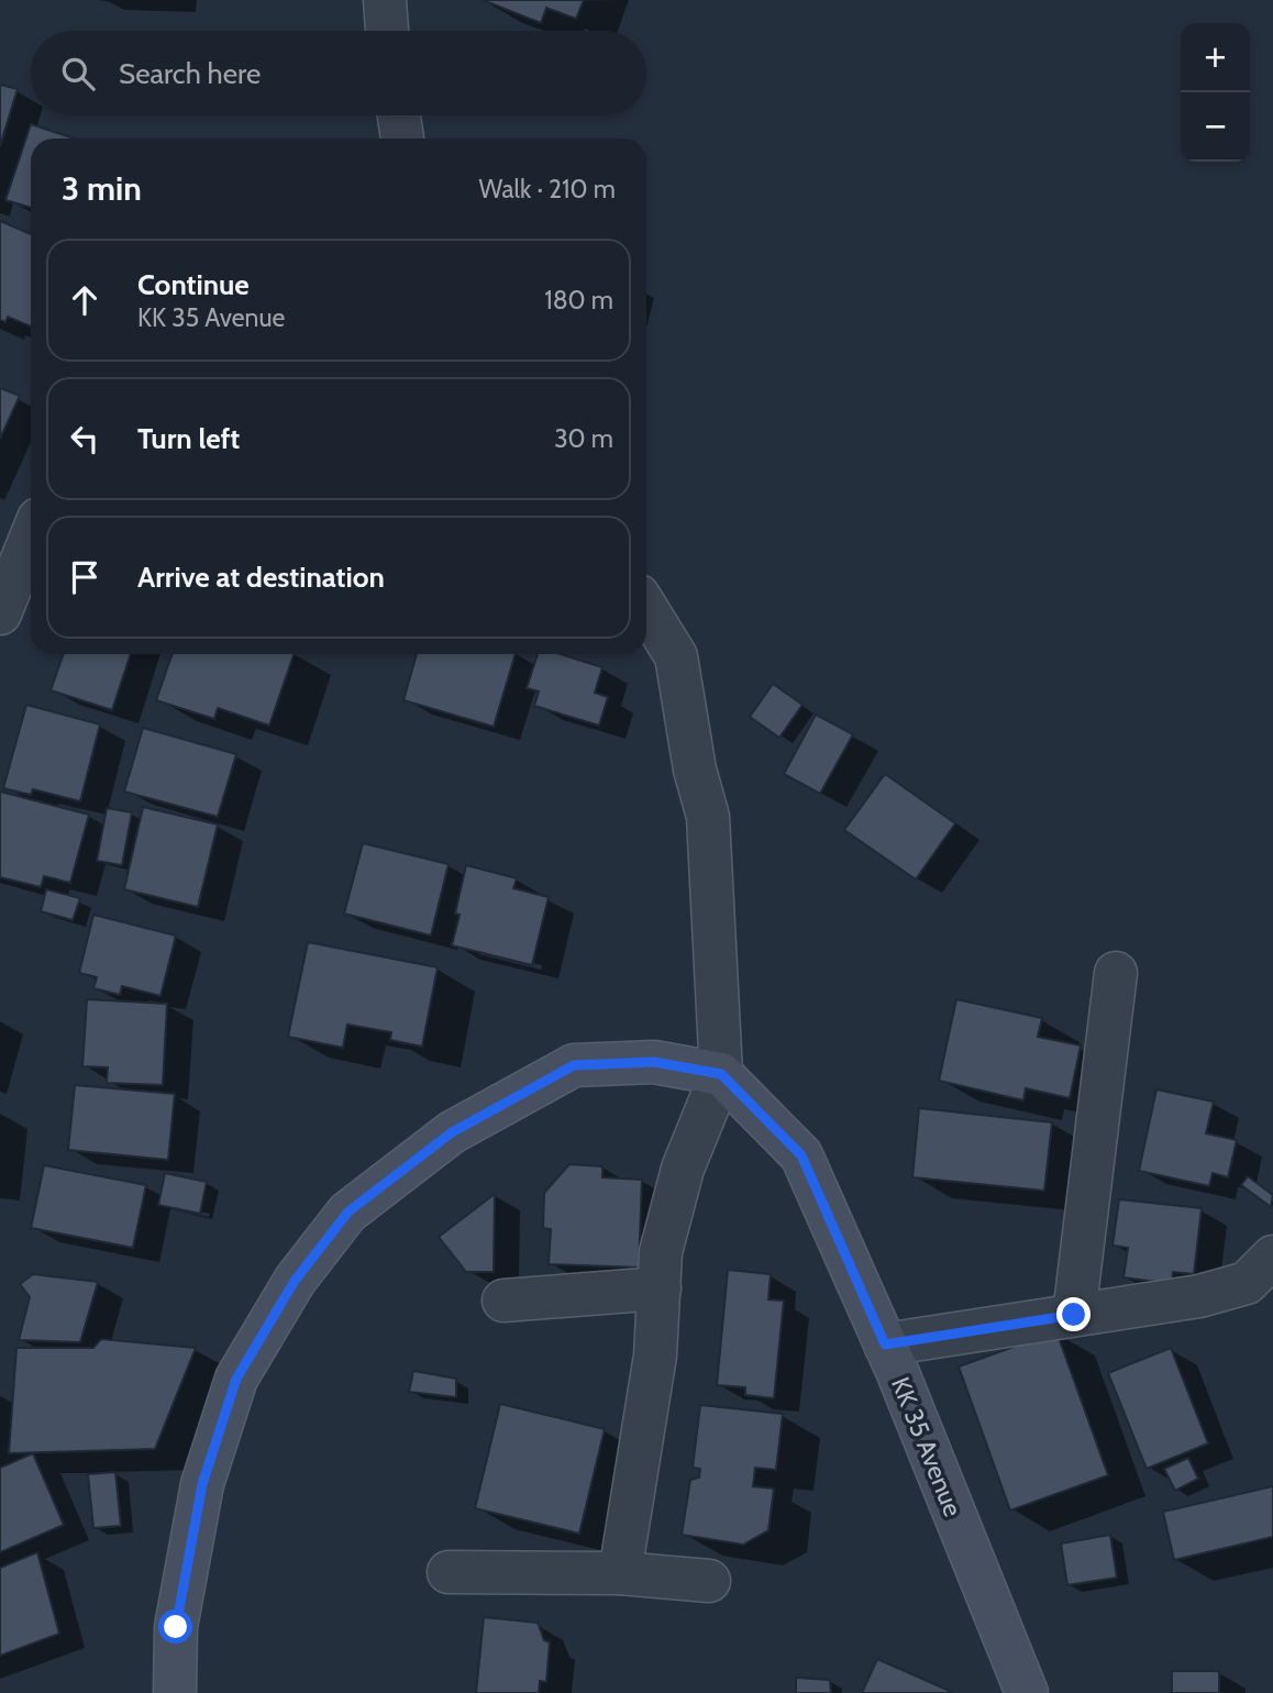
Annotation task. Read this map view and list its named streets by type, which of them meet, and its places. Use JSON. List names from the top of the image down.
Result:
{
  "streets": {
    "main road": ["KK 35 Avenue"]
  },
  "page": {
    "map_buttons": ["+", "−"],
    "search": "Search here",
    "heading": ["3 min", "Walk · 210 m"],
    "list": [
      ["Continue", "KK 35 Avenue", "180 m"],
      ["Turn left", "30 m"],
      "Arrive at destination"
    ]
  }
}
